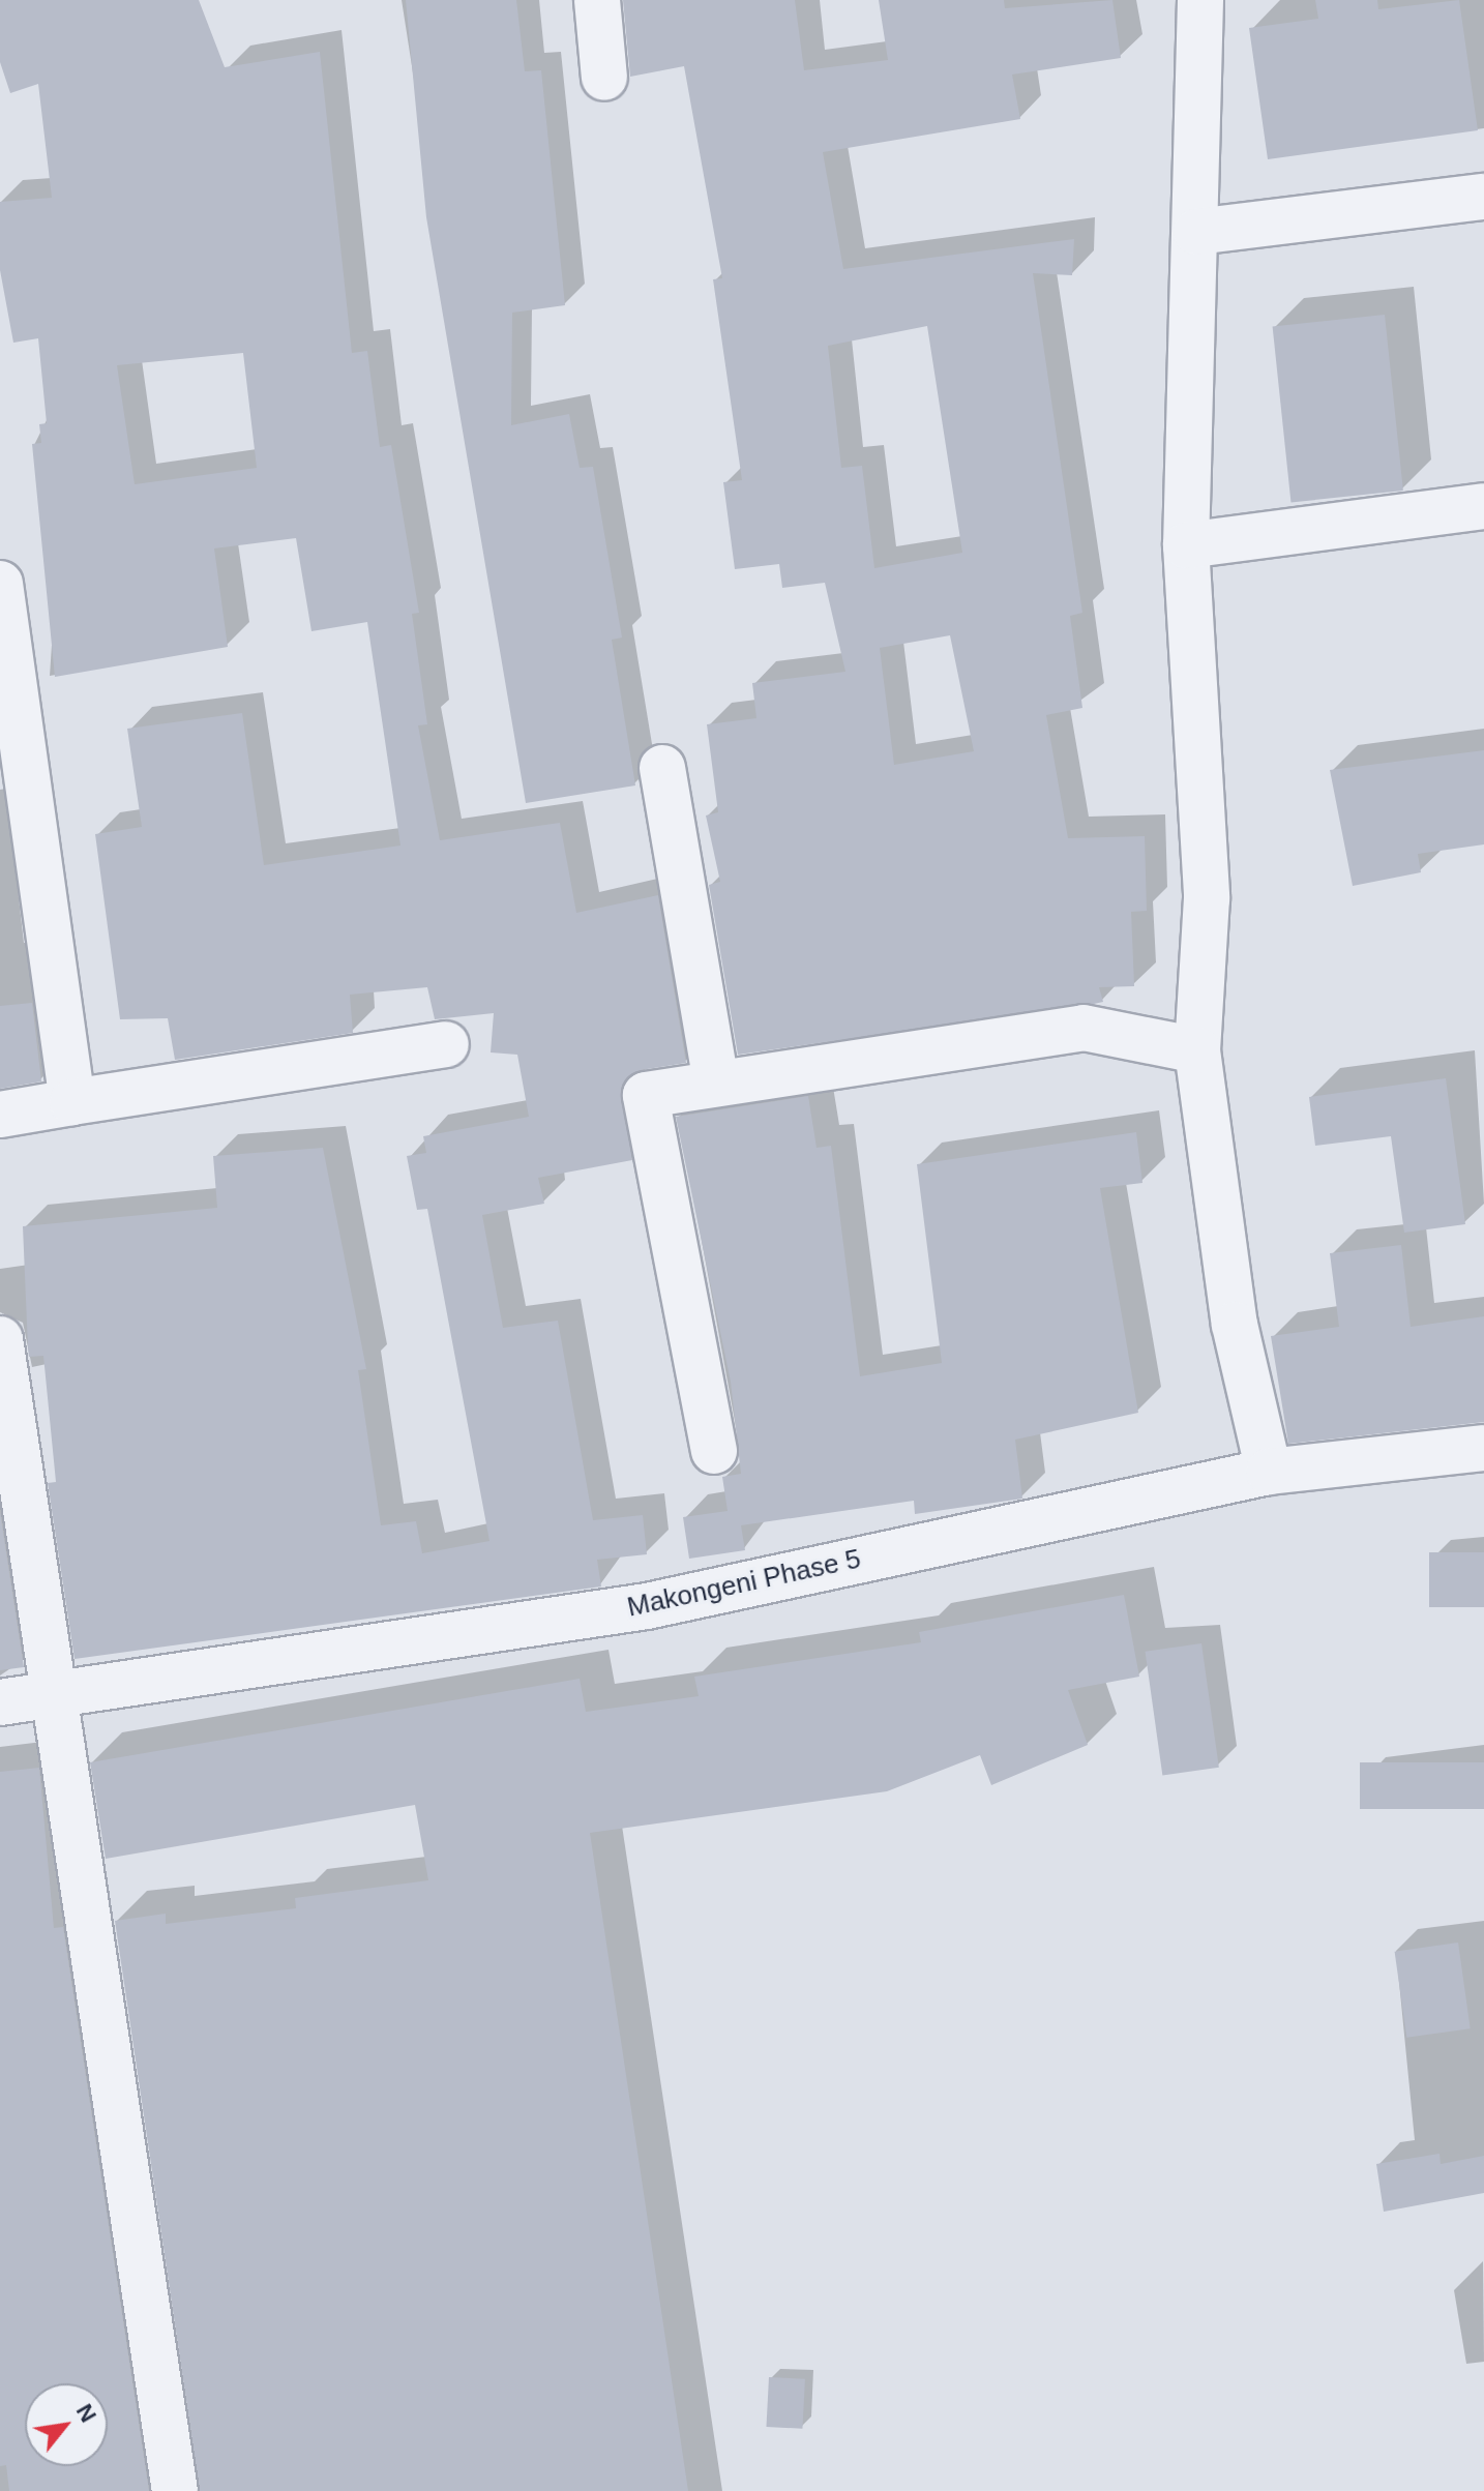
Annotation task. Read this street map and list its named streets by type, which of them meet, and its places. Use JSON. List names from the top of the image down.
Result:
{
  "streets": {
    "street": ["Makongeni Phase 5"]
  },
  "north": "top right"
}
